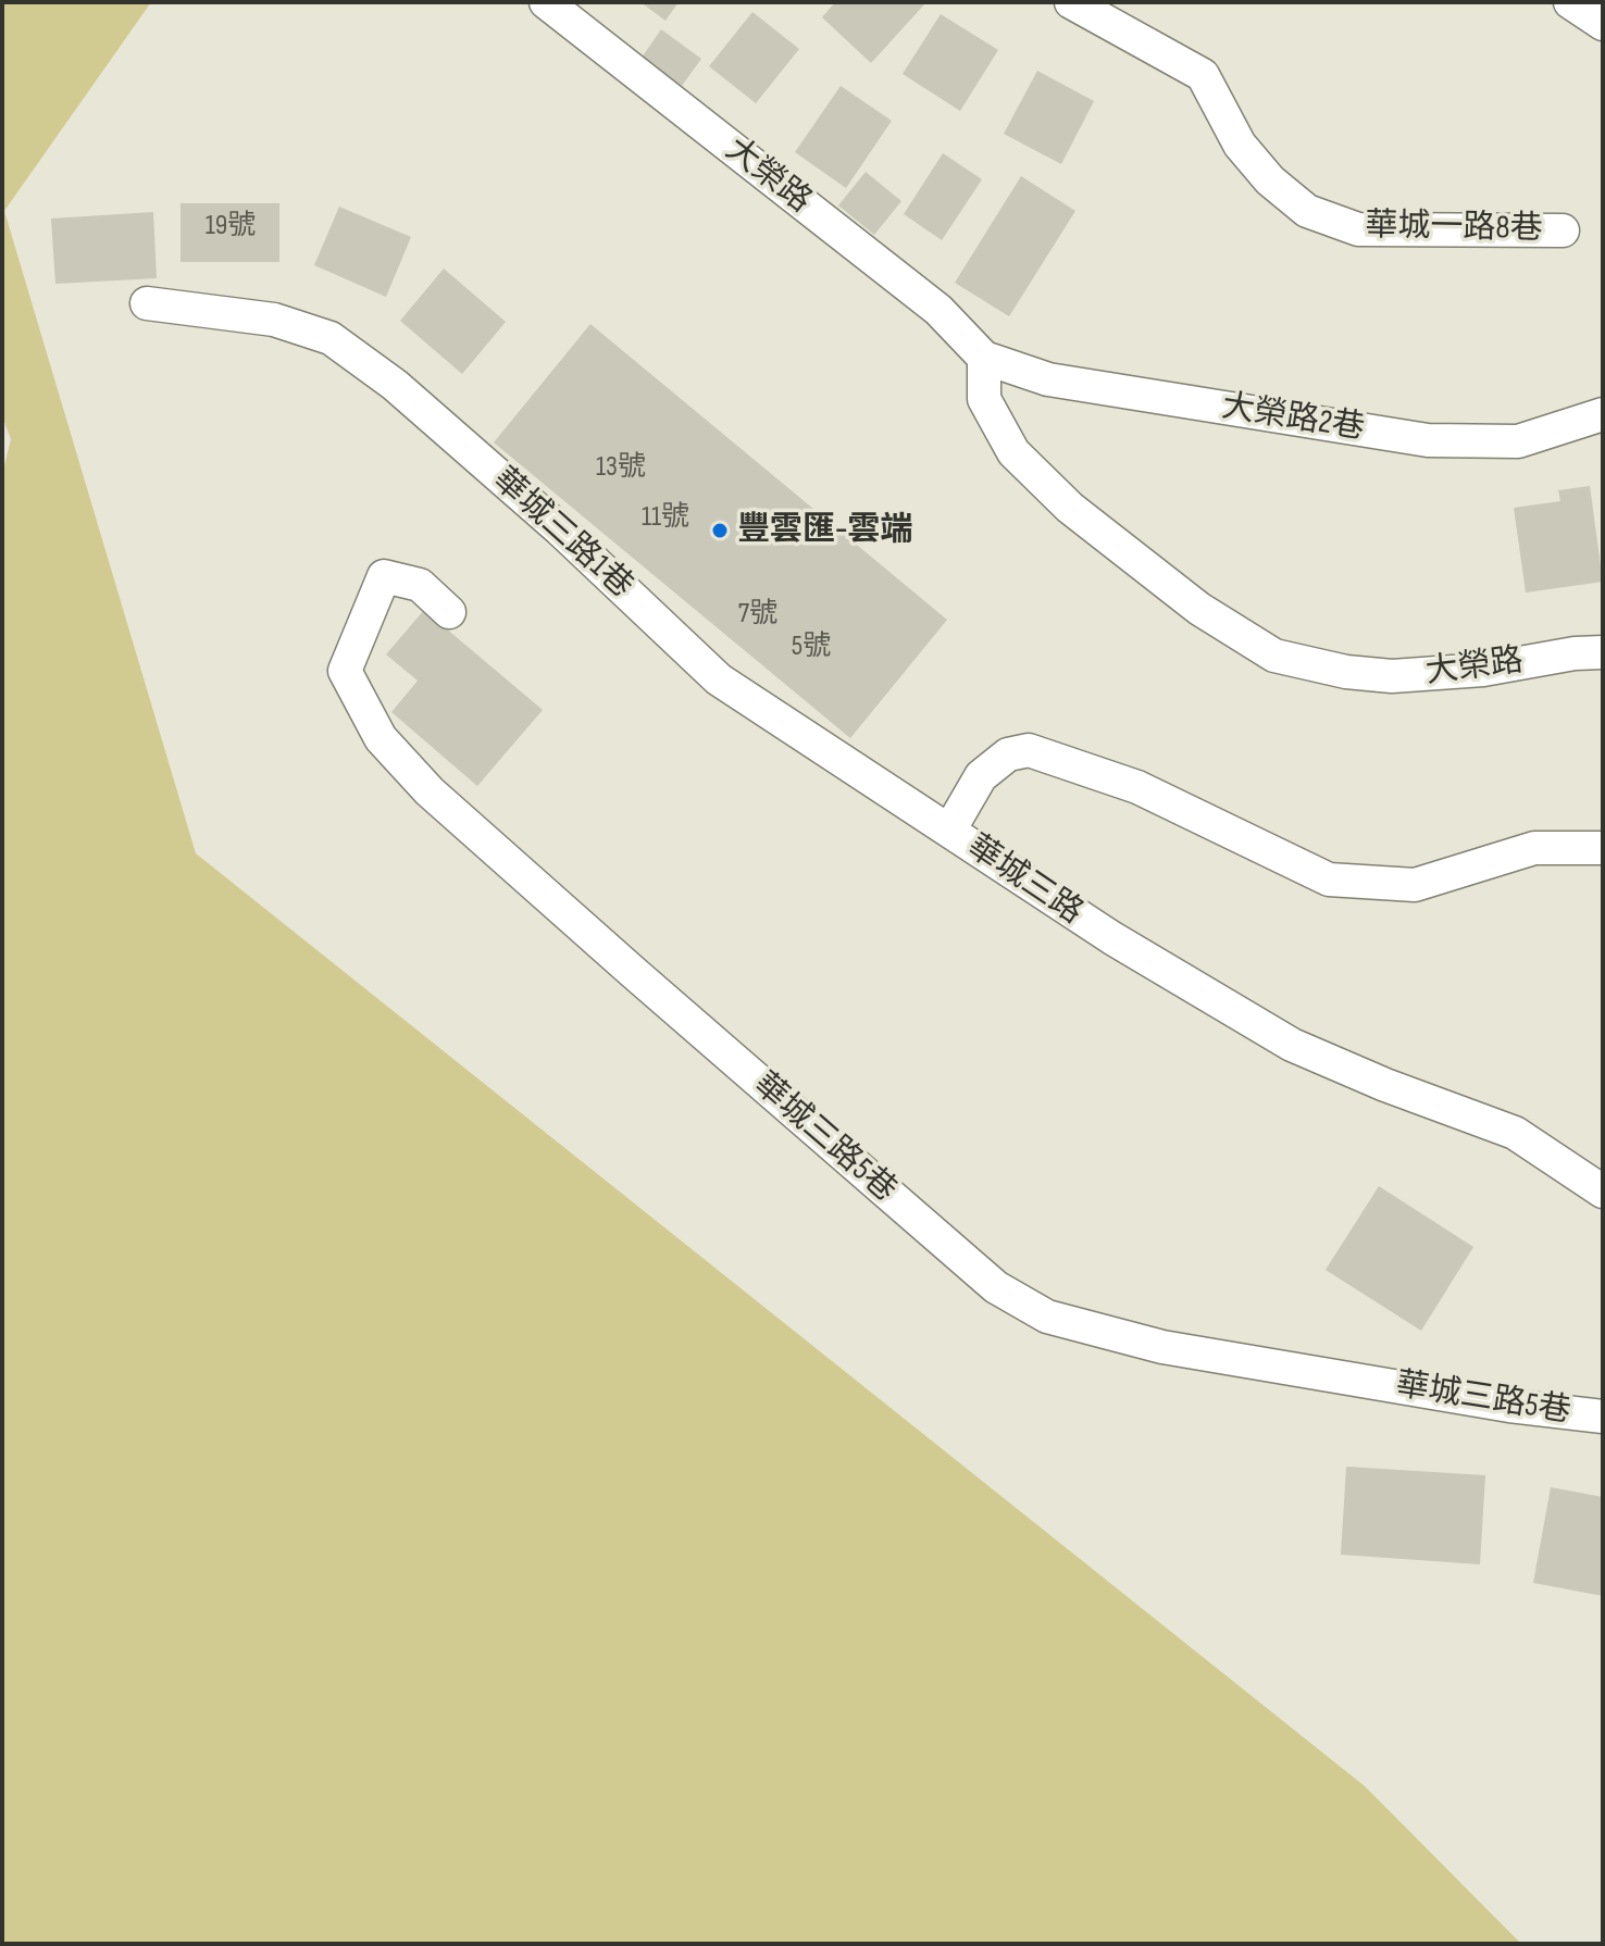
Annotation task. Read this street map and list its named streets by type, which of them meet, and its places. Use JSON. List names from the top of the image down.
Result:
{
  "streets": {
    "lane": [
      "大榮路",
      "華城一路8巷",
      "大榮路2巷",
      "華城三路1巷",
      "華城三路",
      "華城三路5巷"
    ]
  },
  "crossings": [
    ["大榮路", "大榮路2巷"],
    ["華城三路1巷", "華城三路"]
  ],
  "places": ["豐雲匯-雲端"],
  "house_numbers": [
    "19號",
    "13號",
    "11號",
    "7號",
    "5號"
  ]
}
